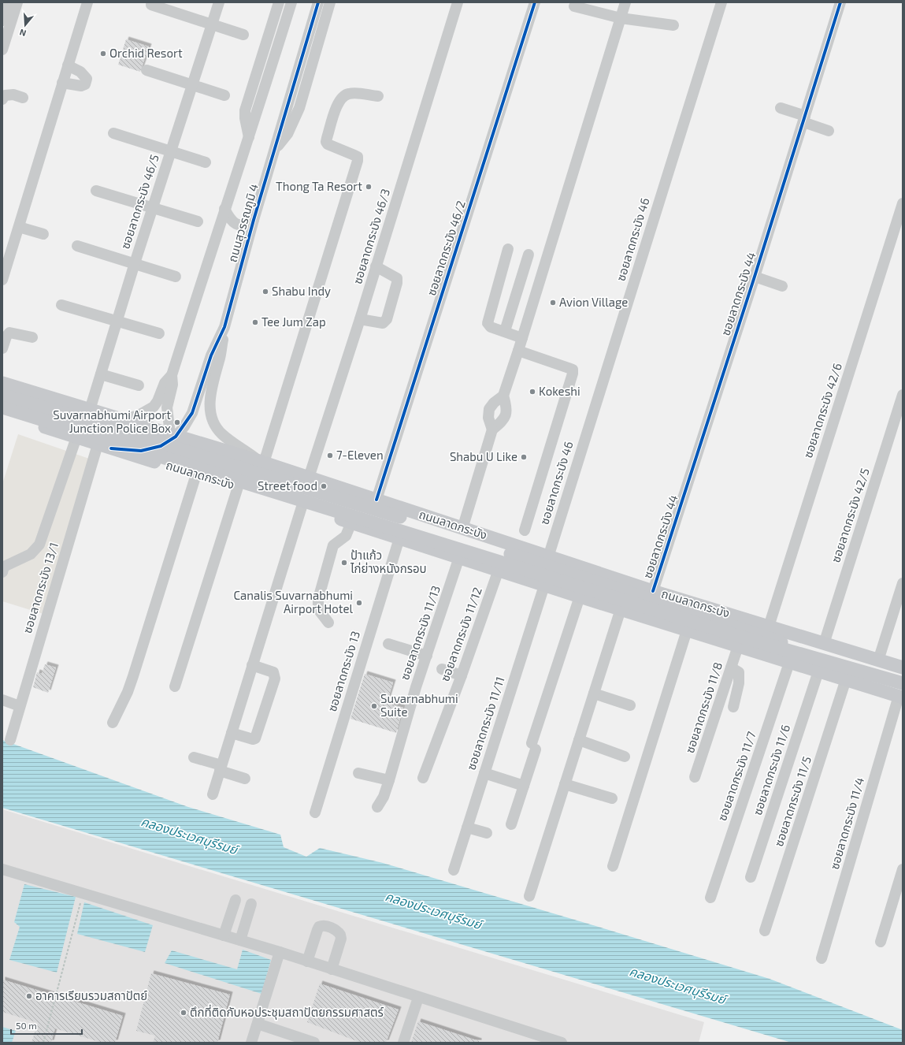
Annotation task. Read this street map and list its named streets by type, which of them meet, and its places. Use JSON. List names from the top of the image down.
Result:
{
  "streets": {
    "main road": ["ถนนลาดกระบัง"],
    "street": [
      "ซอยลาดกระบัง 46/5",
      "ถนนสุวรรณภูมิ 4",
      "ซอยลาดกระบัง 46/3",
      "ซอยลาดกระบัง 46",
      "ซอยลาดกระบัง 46/2",
      "ซอยลาดกระบัง 44",
      "ซอยลาดกระบัง 42/6",
      "ซอยลาดกระบัง 42/5",
      "ซอยลาดกระบัง 13/1",
      "ซอยลาดกระบัง 11/13",
      "ซอยลาดกระบัง 11/12",
      "ซอยลาดกระบัง 13",
      "ซอยลาดกระบัง 11/8",
      "ซอยลาดกระบัง 11/11",
      "ซอยลาดกระบัง 11/6",
      "ซอยลาดกระบัง 11/7",
      "ซอยลาดกระบัง 11/5",
      "ซอยลาดกระบัง 11/4"
    ]
  },
  "crossings": [
    ["ซอยลาดกระบัง 46/5", "ถนนลาดกระบัง"],
    ["ถนนสุวรรณภูมิ 4", "ถนนลาดกระบัง"],
    ["ซอยลาดกระบัง 46/3", "ถนนลาดกระบัง"],
    ["ซอยลาดกระบัง 46", "ถนนลาดกระบัง"],
    ["ซอยลาดกระบัง 46/2", "ถนนลาดกระบัง"],
    ["ซอยลาดกระบัง 44", "ถนนลาดกระบัง"],
    ["ซอยลาดกระบัง 42/6", "ถนนลาดกระบัง"],
    ["ถนนลาดกระบัง", "ซอยลาดกระบัง 42/5"],
    ["ถนนลาดกระบัง", "ซอยลาดกระบัง 13/1"],
    ["ถนนลาดกระบัง", "ซอยลาดกระบัง 11/13"],
    ["ถนนลาดกระบัง", "ซอยลาดกระบัง 11/12"],
    ["ถนนลาดกระบัง", "ซอยลาดกระบัง 13"],
    ["ถนนลาดกระบัง", "ซอยลาดกระบัง 11/8"],
    ["ถนนลาดกระบัง", "ซอยลาดกระบัง 11/11"],
    ["ถนนลาดกระบัง", "ซอยลาดกระบัง 11/6"],
    ["ถนนลาดกระบัง", "ซอยลาดกระบัง 11/7"],
    ["ถนนลาดกระบัง", "ซอยลาดกระบัง 11/5"],
    ["ถนนลาดกระบัง", "ซอยลาดกระบัง 11/4"]
  ],
  "water": ["คลองประเวศบุรีรมย์"],
  "places": [
    "Orchid Resort",
    "Thong Ta Resort",
    "Shabu Indy",
    "Avion Village",
    "Tee Jum Zap",
    "Kokeshi",
    "Suvarnabhumi Airport Junction Police Box",
    "7-Eleven",
    "Shabu U Like",
    "Street food",
    "ป้าแก้ว ไก่ย่างหนังกรอบ",
    "Canalis Suvarnabhumi Airport Hotel",
    "Suvarnabhumi Suite",
    "อาคารเรียนรวมสถาปัตย์",
    "ตึกที่ติดกับหอประชุมสถาปัตยกรรมศาสตร์"
  ],
  "scale_bar": "50 m",
  "north": "bottom"
}
